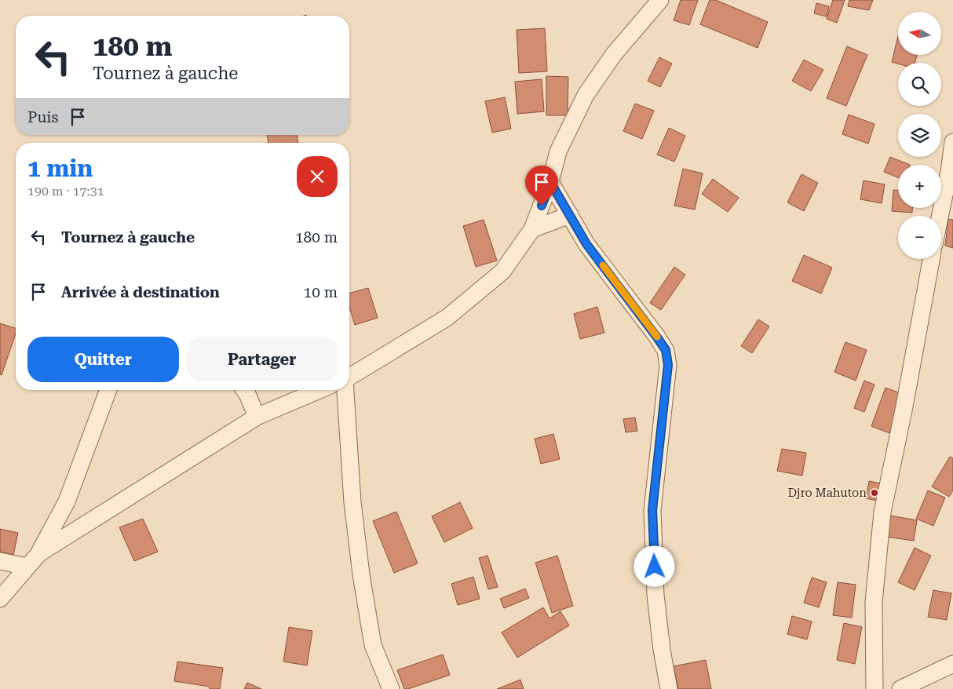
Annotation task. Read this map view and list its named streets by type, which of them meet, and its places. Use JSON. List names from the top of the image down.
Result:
{
  "places": ["Djro Mahuton"],
  "north": "left",
  "page": {
    "map_buttons": ["+", "−"],
    "turn": ["180 m", "Tournez à gauche"],
    "then": "Puis",
    "heading": ["1 min", "190 m · 17:31"],
    "list": [
      {
        "name": "Tournez à gauche",
        "value": "180 m"
      },
      {
        "name": "Arrivée à destination",
        "value": "10 m"
      }
    ],
    "buttons": ["Quitter", "Partager"]
  }
}
